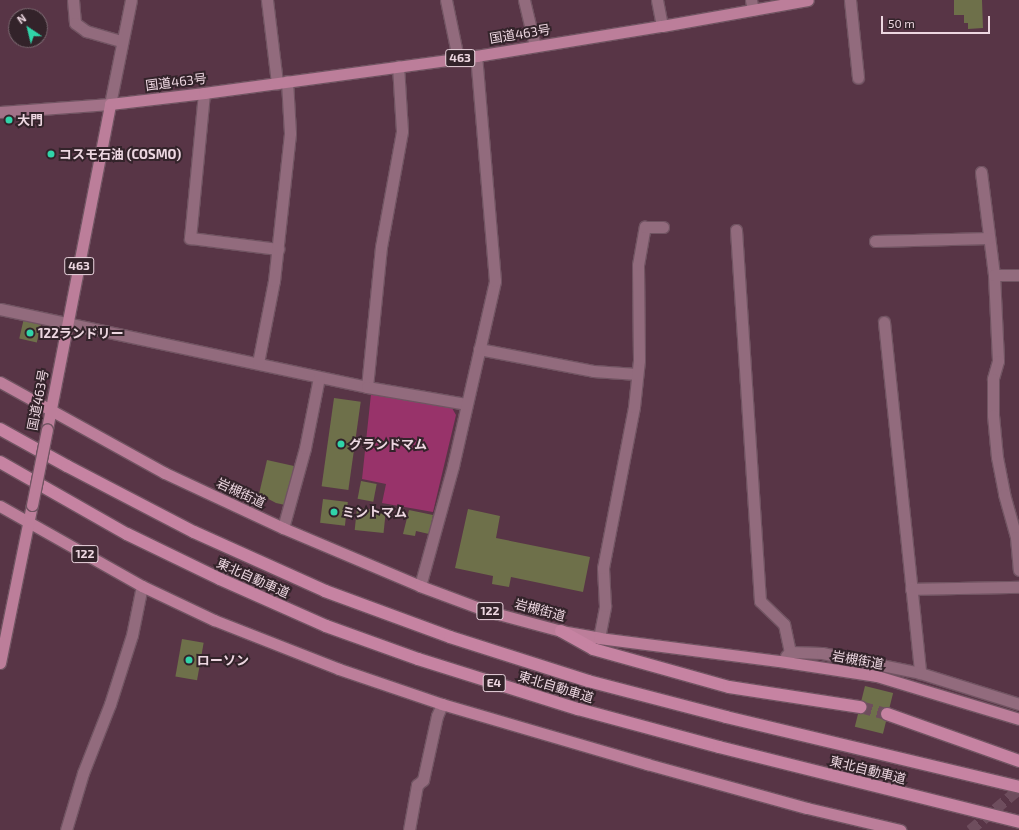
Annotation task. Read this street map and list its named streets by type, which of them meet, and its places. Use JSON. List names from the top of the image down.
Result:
{
  "streets": {
    "highway": [
      "国道463号",
      "463",
      "岩槻街道",
      "122",
      "東北自動車道",
      "E4"
    ]
  },
  "crossings": [
    ["国道463号", "岩槻街道"],
    ["国道463号", "122"]
  ],
  "places": [
    "大門",
    "コスモ石油 (COSMO)",
    "122ランドリー",
    "グランドマム",
    "ミントマム",
    "ローソン"
  ],
  "scale_bar": "50 m",
  "north": "top left"
}
